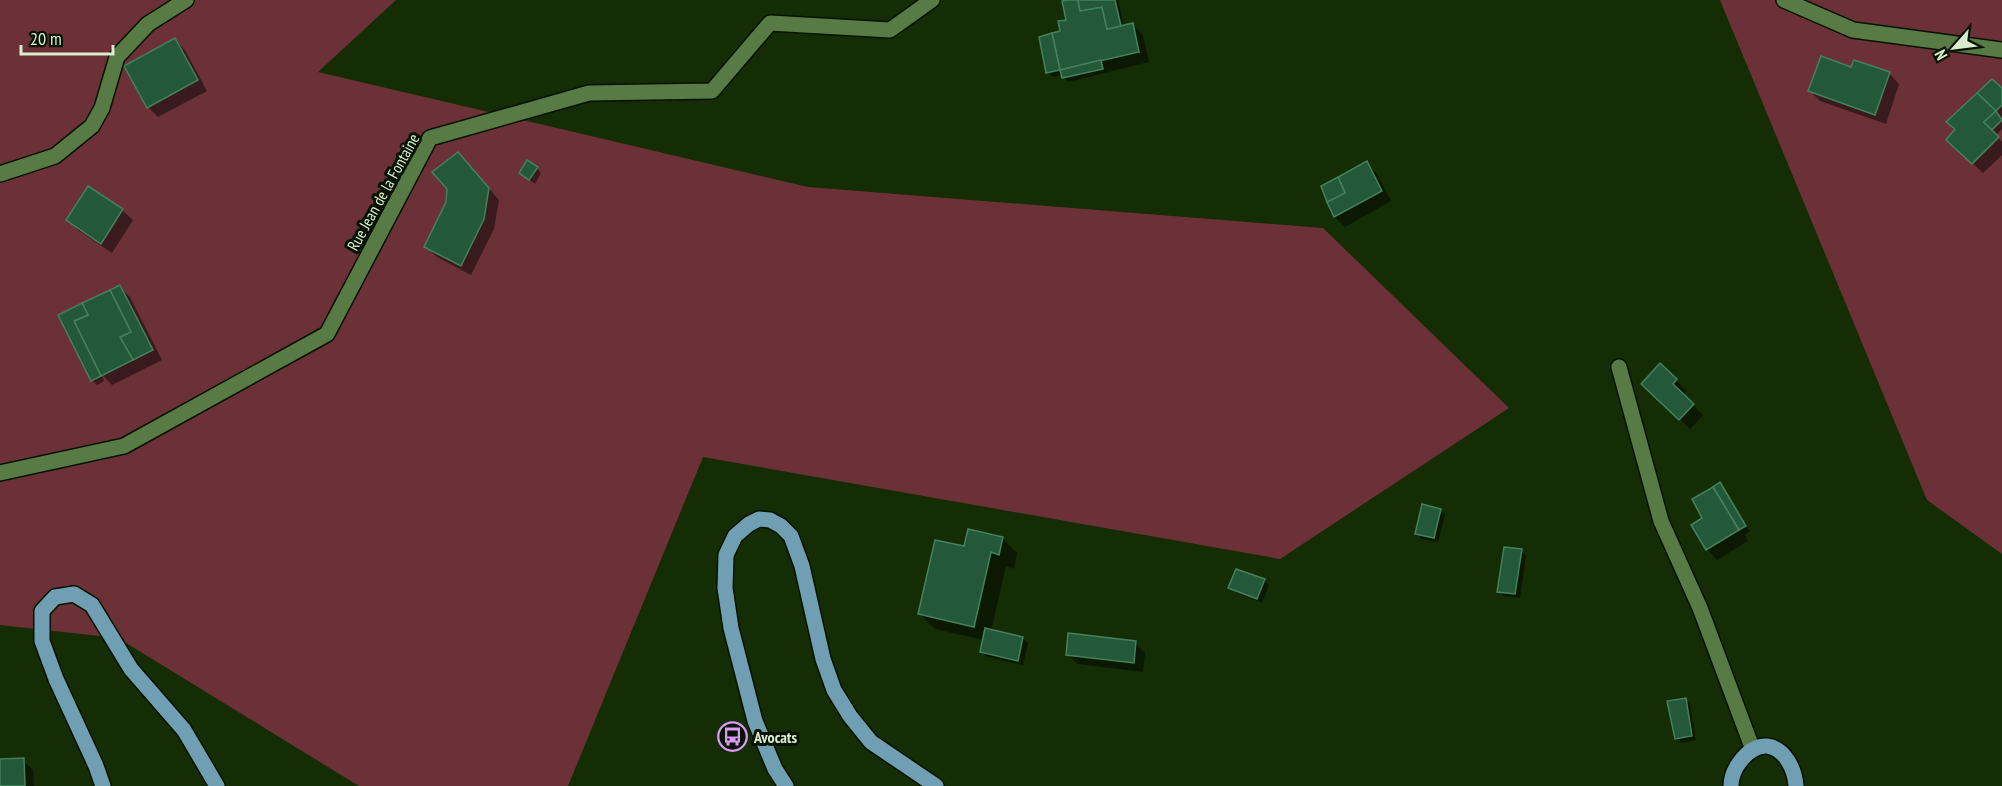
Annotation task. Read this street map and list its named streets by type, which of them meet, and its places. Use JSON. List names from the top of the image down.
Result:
{
  "streets": {
    "street": ["Rue Jean de la Fontaine"]
  },
  "places": {
    "bus stop": ["Avocats"]
  },
  "scale_bar": "20 m",
  "north": "bottom left"
}
